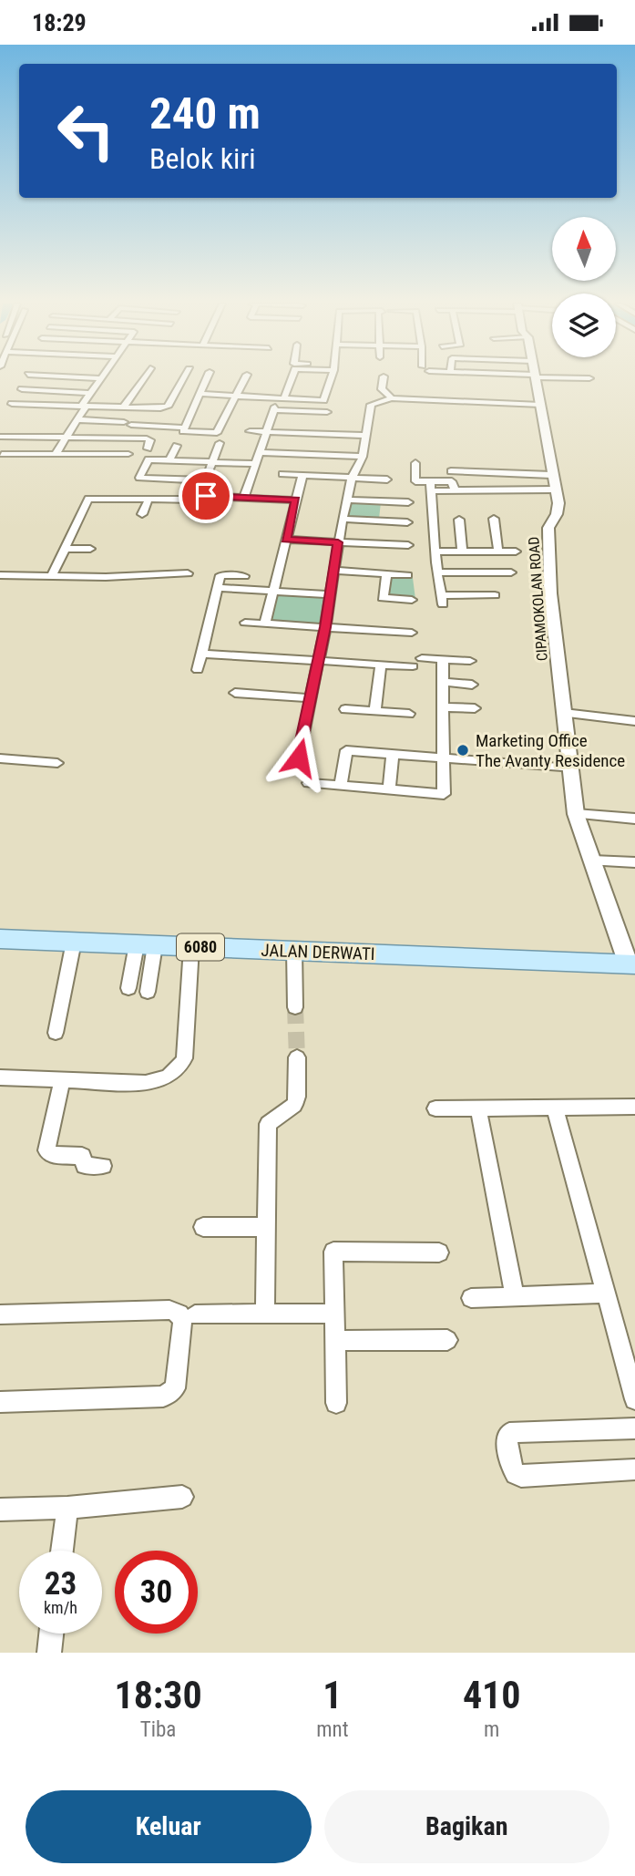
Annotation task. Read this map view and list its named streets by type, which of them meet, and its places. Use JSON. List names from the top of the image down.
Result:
{
  "streets": {
    "main road": ["6080", "JALAN DERWATI"],
    "street": ["CIPAMOKOLAN ROAD"]
  },
  "crossings": [
    ["CIPAMOKOLAN ROAD", "JALAN DERWATI"]
  ],
  "places": ["Marketing Office The Avanty Residence"],
  "north": "top",
  "page": {
    "status": "18:29",
    "turn": ["240 m", "Belok kiri"],
    "speed": "23 km/h",
    "limit": "30",
    "eta": [
      "18:30",
      "Tiba",
      "1",
      "mnt",
      "410",
      "m"
    ],
    "buttons": ["Keluar", "Bagikan"]
  }
}
